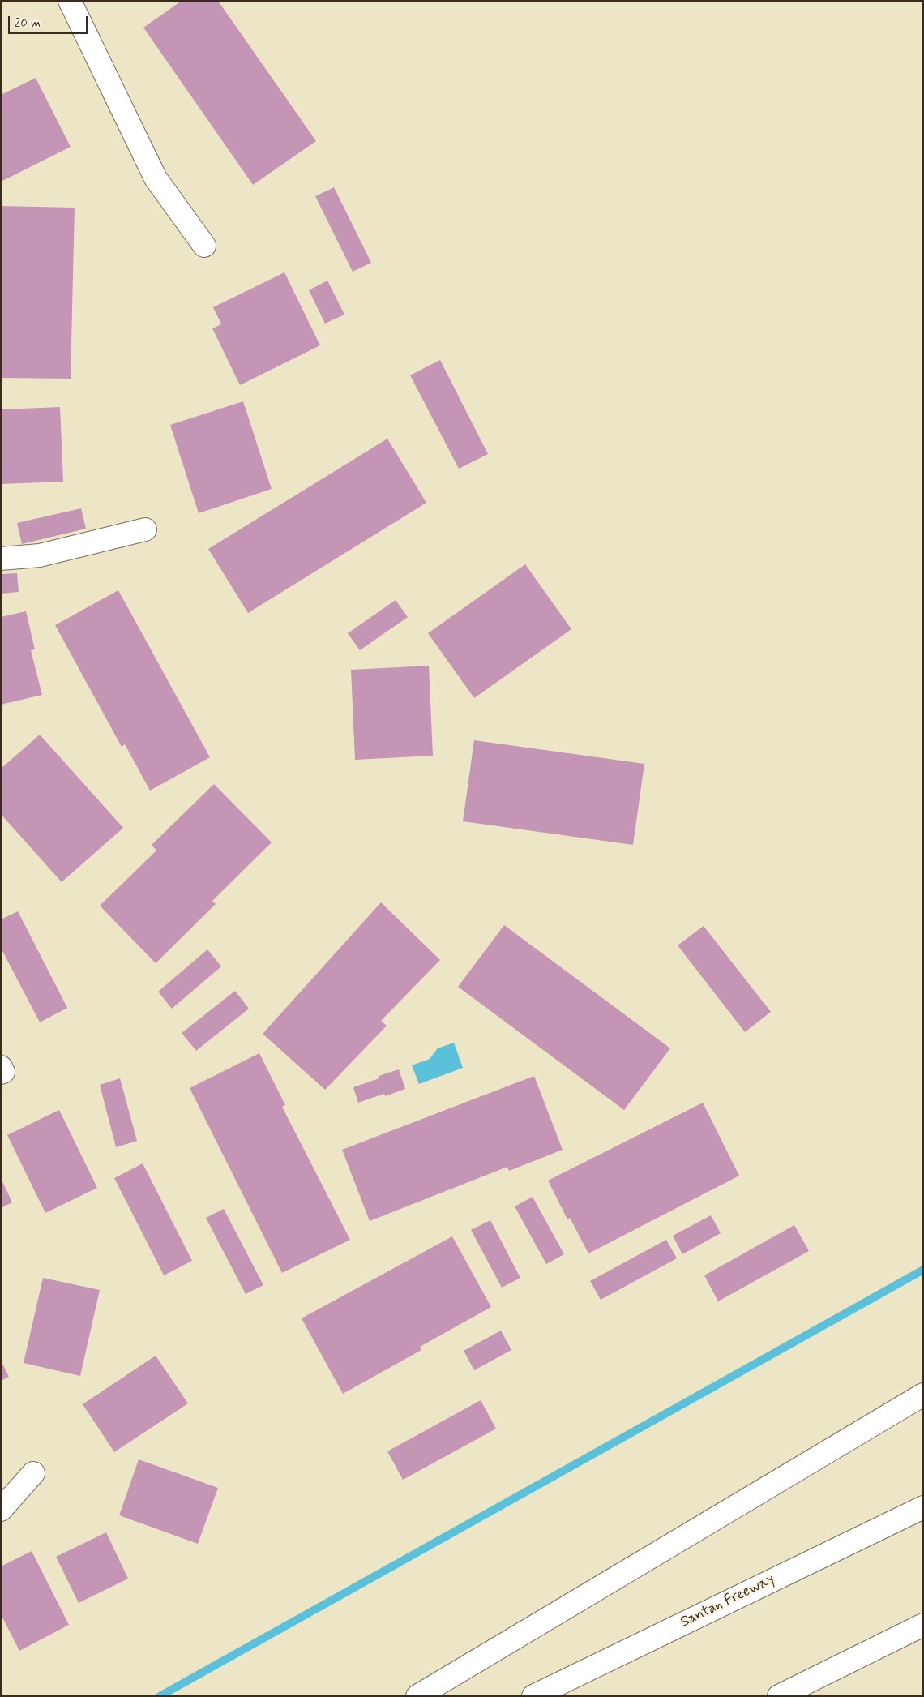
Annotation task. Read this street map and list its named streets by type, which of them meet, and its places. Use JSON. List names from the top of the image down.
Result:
{
  "streets": {
    "main road": ["Santan Freeway"]
  },
  "scale_bar": "20 m"
}
